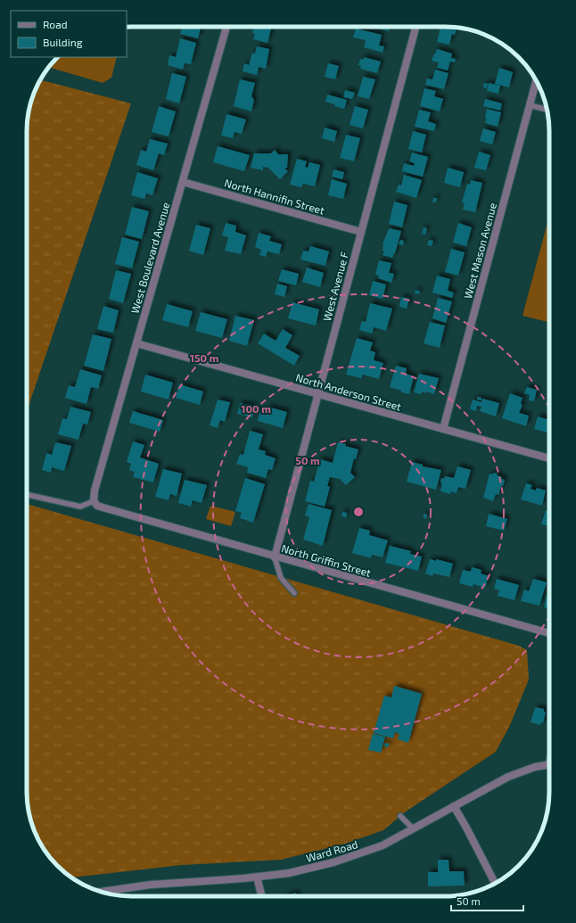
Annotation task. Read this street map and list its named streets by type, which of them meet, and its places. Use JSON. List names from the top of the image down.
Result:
{
  "streets": {
    "street": [
      "North Hannifin Street",
      "West Mason Avenue",
      "West Boulevard Avenue",
      "West Avenue F",
      "North Anderson Street",
      "North Griffin Street",
      "Ward Road"
    ]
  },
  "crossings": [
    ["North Hannifin Street", "West Boulevard Avenue"],
    ["North Hannifin Street", "West Avenue F"],
    ["West Mason Avenue", "North Anderson Street"],
    ["West Boulevard Avenue", "North Anderson Street"],
    ["West Boulevard Avenue", "North Griffin Street"],
    ["West Avenue F", "North Anderson Street"],
    ["West Avenue F", "North Griffin Street"]
  ],
  "legend": ["Road", "Building"],
  "scale_bar": "50 m",
  "rings": ["150 m", "100 m", "50 m"]
}
